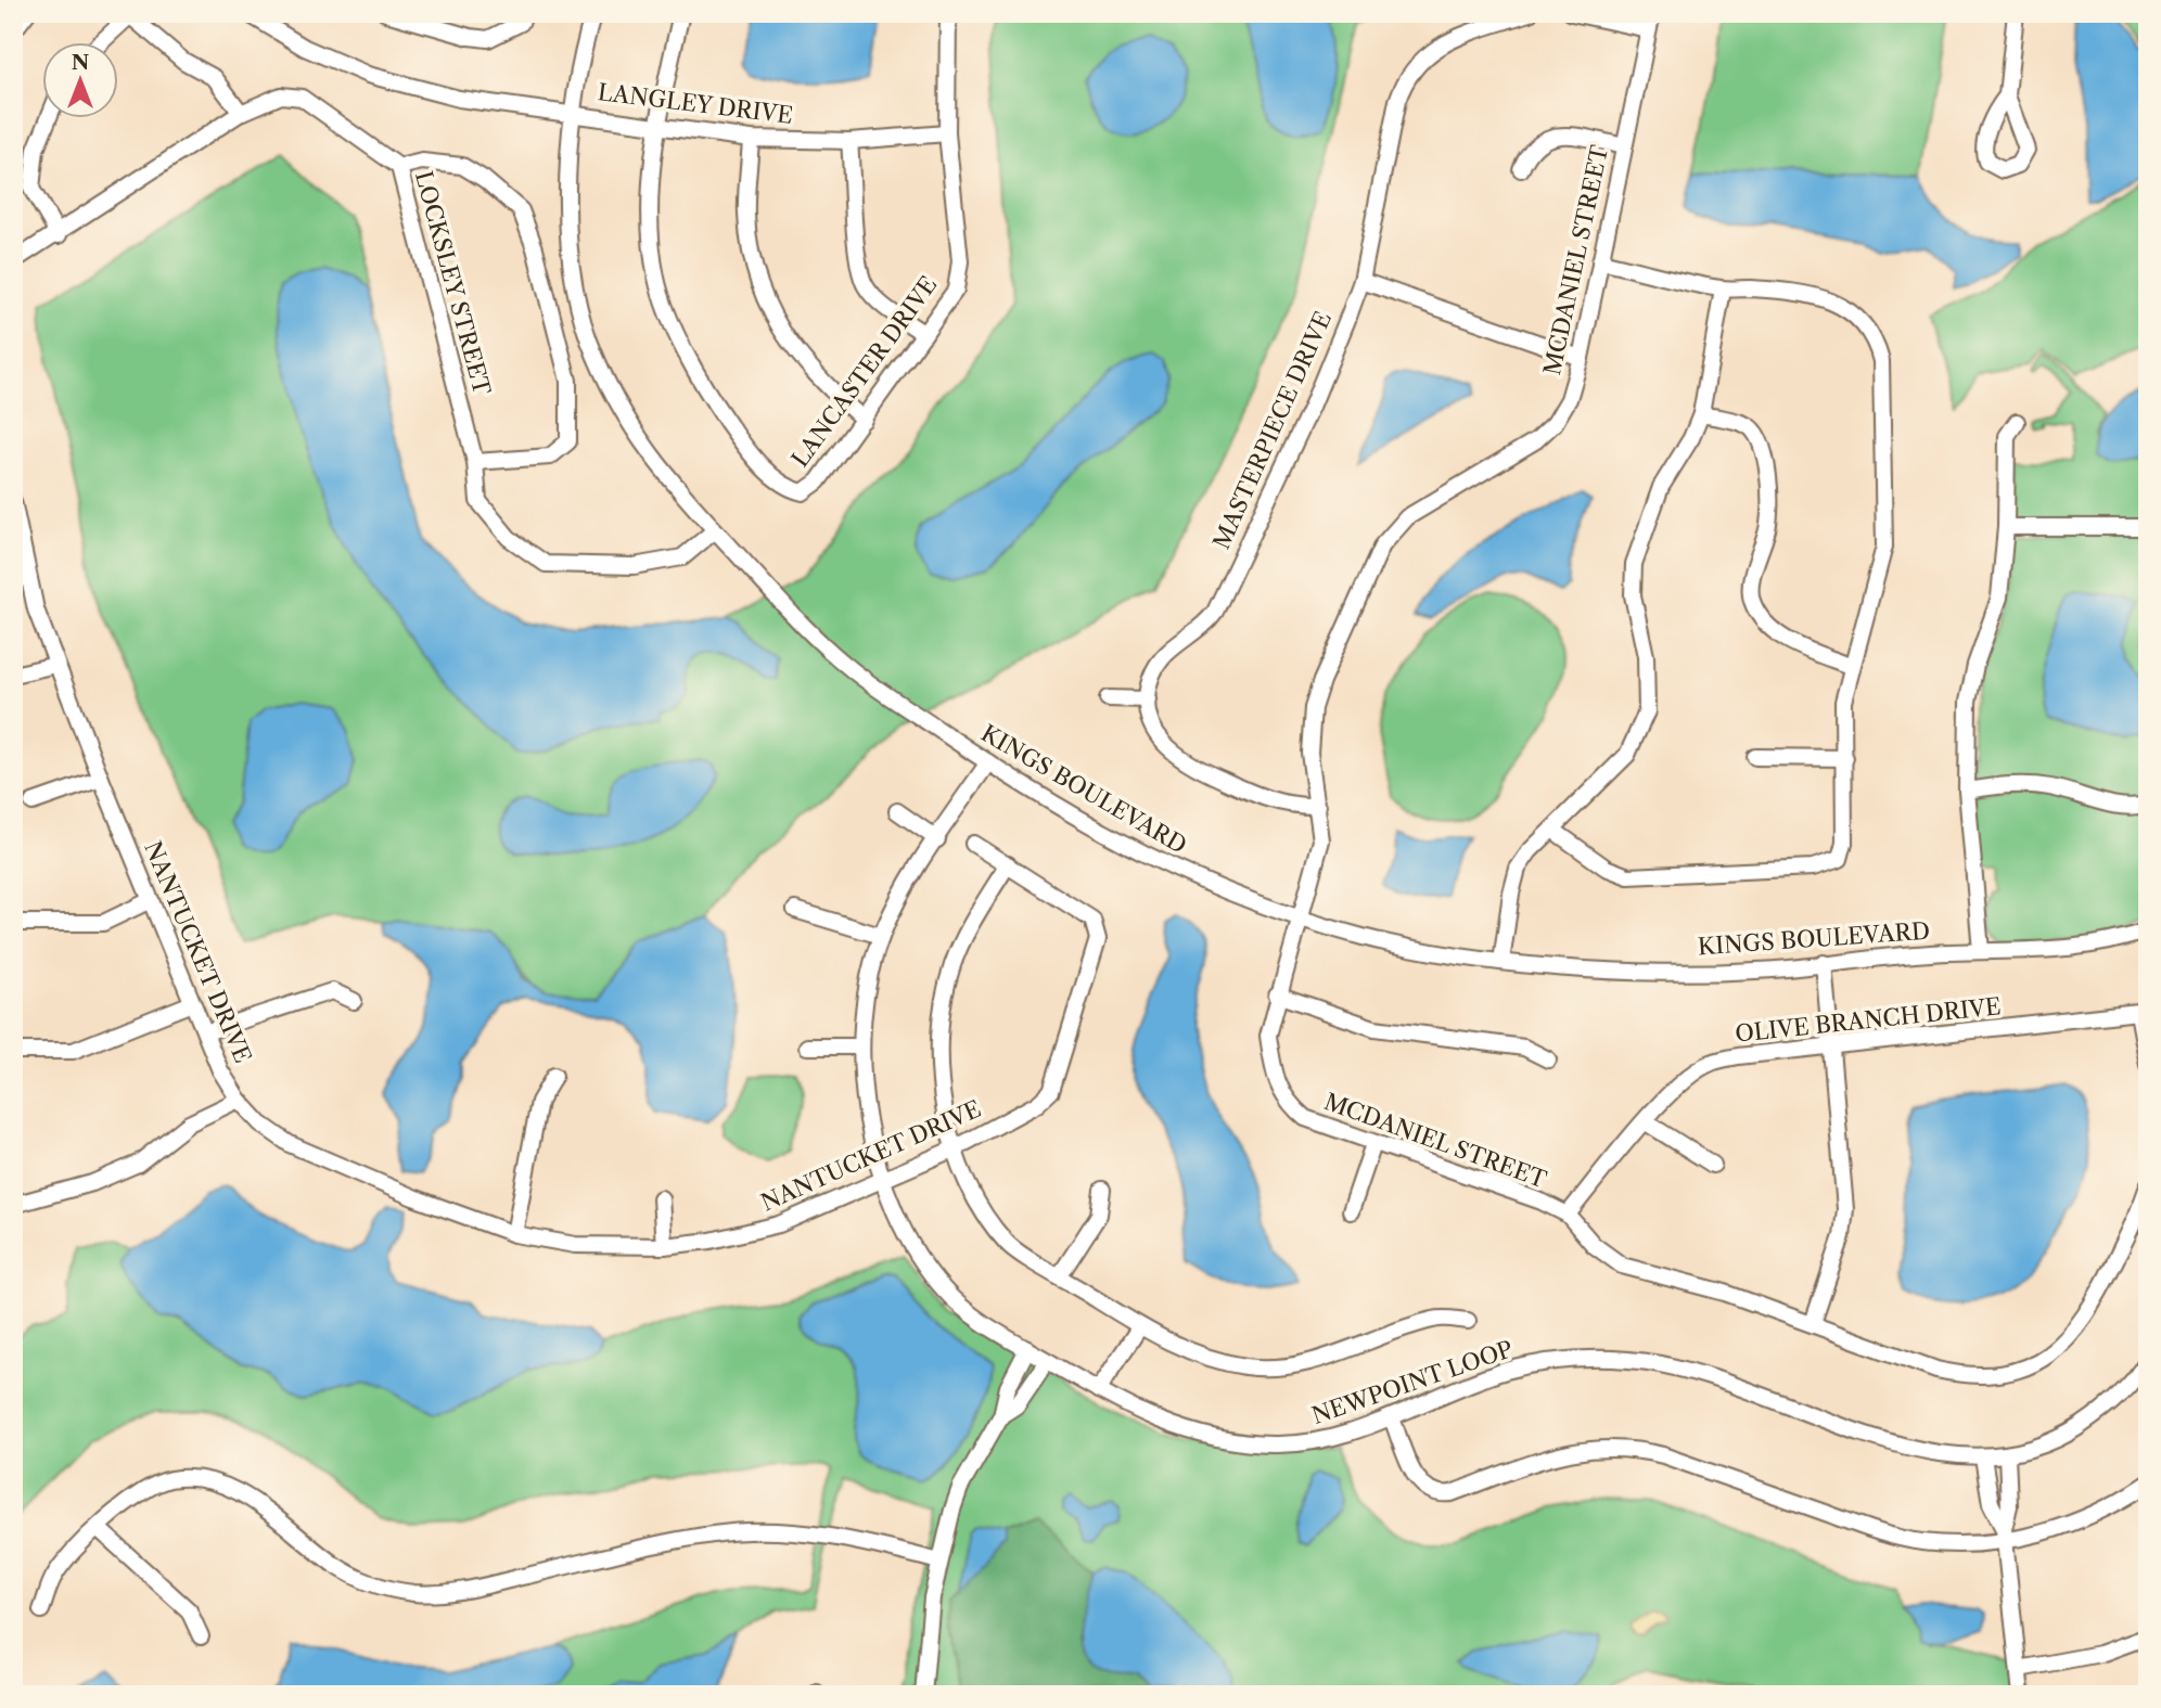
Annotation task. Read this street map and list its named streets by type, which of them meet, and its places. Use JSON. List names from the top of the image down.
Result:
{
  "streets": {
    "street": [
      "LANGLEY DRIVE",
      "MCDANIEL STREET",
      "LOCKSLEY STREET",
      "LANCASTER DRIVE",
      "MASTERPIECE DRIVE",
      "KINGS BOULEVARD",
      "NANTUCKET DRIVE",
      "OLIVE BRANCH DRIVE",
      "NEWPOINT LOOP"
    ]
  },
  "crossings": [
    ["LANGLEY DRIVE", "LANCASTER DRIVE"],
    ["LANGLEY DRIVE", "KINGS BOULEVARD"],
    ["MCDANIEL STREET", "KINGS BOULEVARD"],
    ["MCDANIEL STREET", "OLIVE BRANCH DRIVE"],
    ["LOCKSLEY STREET", "KINGS BOULEVARD"],
    ["KINGS BOULEVARD", "NEWPOINT LOOP"],
    ["NANTUCKET DRIVE", "NEWPOINT LOOP"]
  ],
  "north": "top"
}
